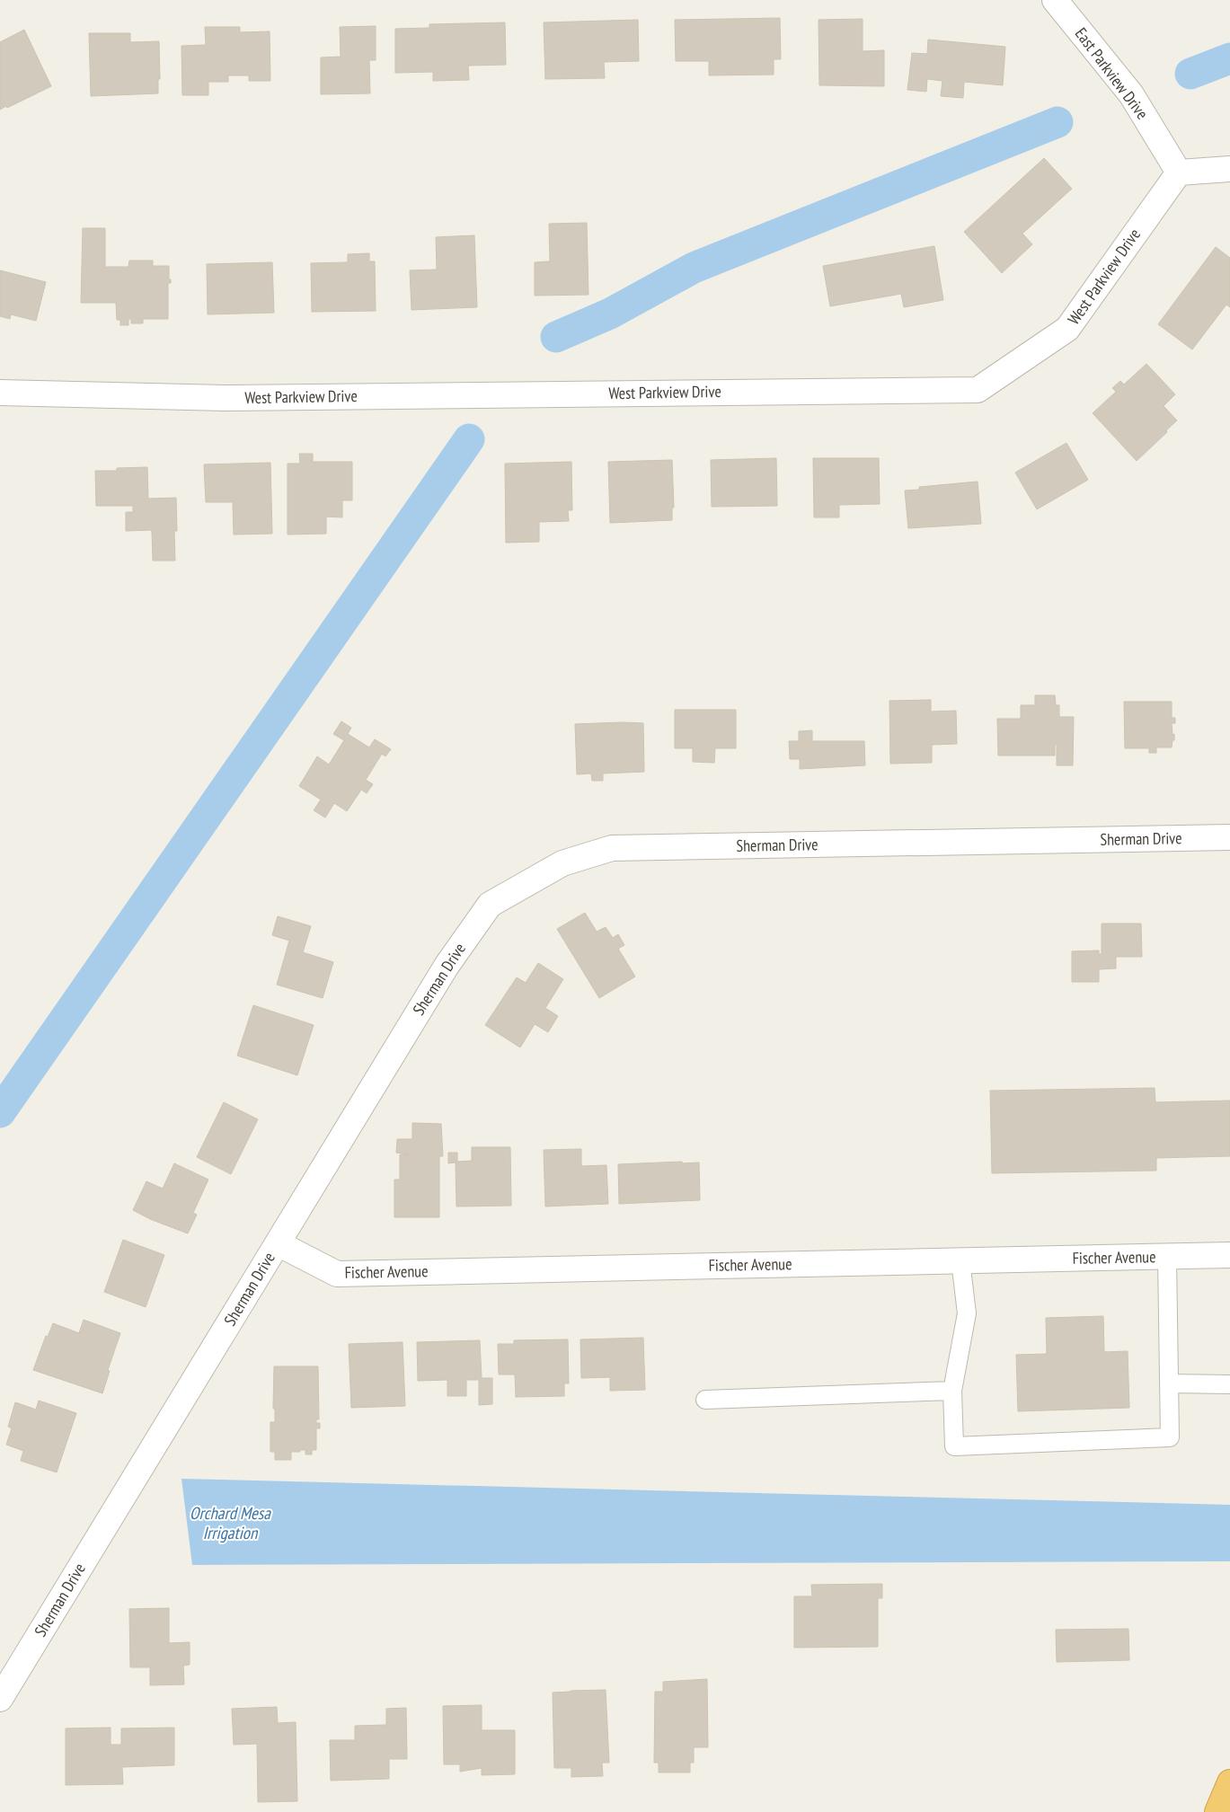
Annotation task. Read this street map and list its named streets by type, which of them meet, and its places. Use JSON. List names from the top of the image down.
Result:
{
  "streets": {
    "street": [
      "East Parkview Drive",
      "West Parkview Drive",
      "Sherman Drive",
      "Fischer Avenue"
    ]
  },
  "crossings": [
    ["East Parkview Drive", "West Parkview Drive"],
    ["Sherman Drive", "Fischer Avenue"]
  ],
  "water": ["Orchard Mesa Irrigation"]
}
